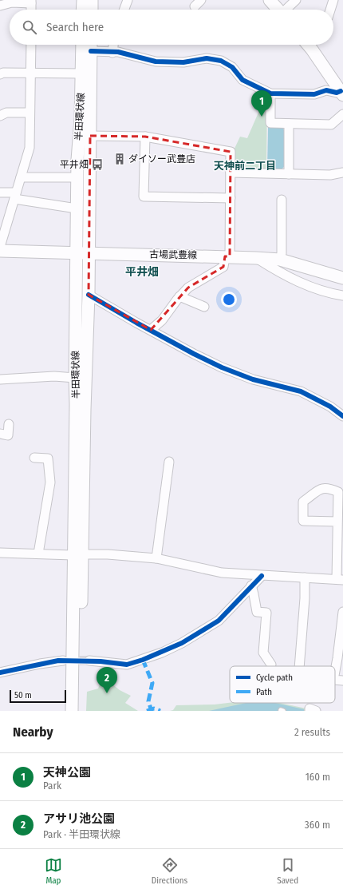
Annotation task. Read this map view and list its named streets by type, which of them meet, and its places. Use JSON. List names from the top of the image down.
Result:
{
  "streets": {
    "main road": ["半田環状線", "古場武豊線"]
  },
  "crossings": [
    ["半田環状線", "古場武豊線"]
  ],
  "districts": ["天神前二丁目", "平井畑"],
  "places": {
    "building": ["ダイソー武豊店"],
    "bus stop": ["平井畑"]
  },
  "legend": ["Cycle path", "Path"],
  "scale_bar": "50 m",
  "page": {
    "search": "Search here",
    "pins": ["1", "2"],
    "scale": "50 m",
    "heading": ["Nearby", "2 results"],
    "list": [
      {
        "mark": "1",
        "name": "天神公園",
        "note": "Park",
        "value": "160 m"
      },
      {
        "mark": "2",
        "name": "アサリ池公園",
        "note": "Park · 半田環状線",
        "value": "360 m"
      }
    ],
    "nav": ["Map", "Directions", "Saved"]
  }
}
